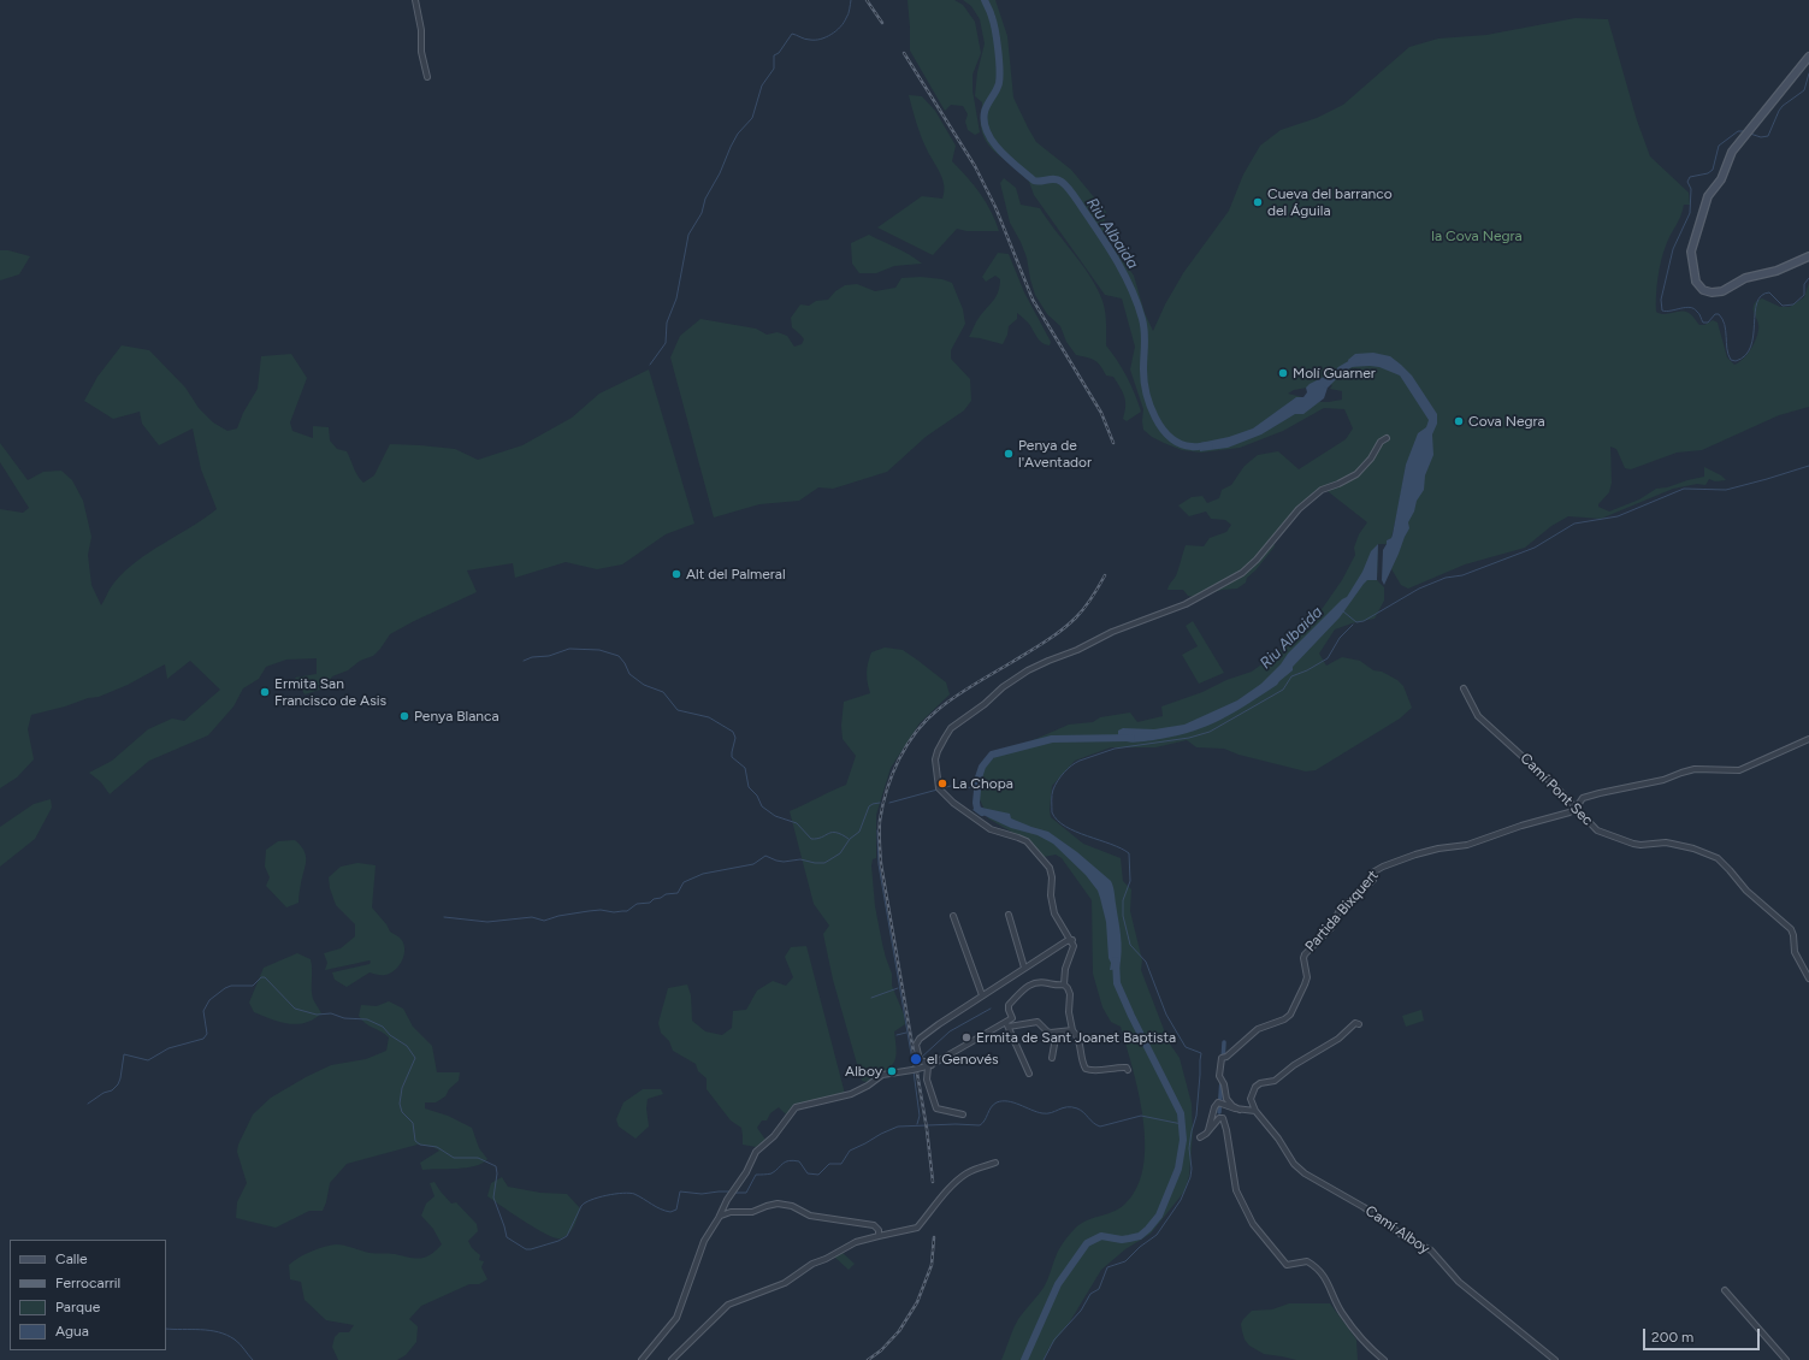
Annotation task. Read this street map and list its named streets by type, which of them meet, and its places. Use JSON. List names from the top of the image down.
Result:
{
  "streets": {
    "street": ["Camí Pont Sec", "Partida Bixquert", "Camí Alboy"]
  },
  "crossings": [
    ["Camí Pont Sec", "Partida Bixquert"]
  ],
  "water": ["Riu Albaida"],
  "parks": ["la Cova Negra"],
  "places": [
    "Cueva del barranco del Águila",
    "Molí Guarner",
    "Cova Negra",
    "Penya de l'Aventador",
    "Alt del Palmeral",
    "Ermita San Francisco de Asis",
    "Penya Blanca",
    "La Chopa",
    "Ermita de Sant Joanet Baptista",
    "el Genovés",
    "Alboy"
  ],
  "legend": [
    "Calle",
    "Ferrocarril",
    "Parque",
    "Agua"
  ],
  "scale_bar": "200 m"
}
